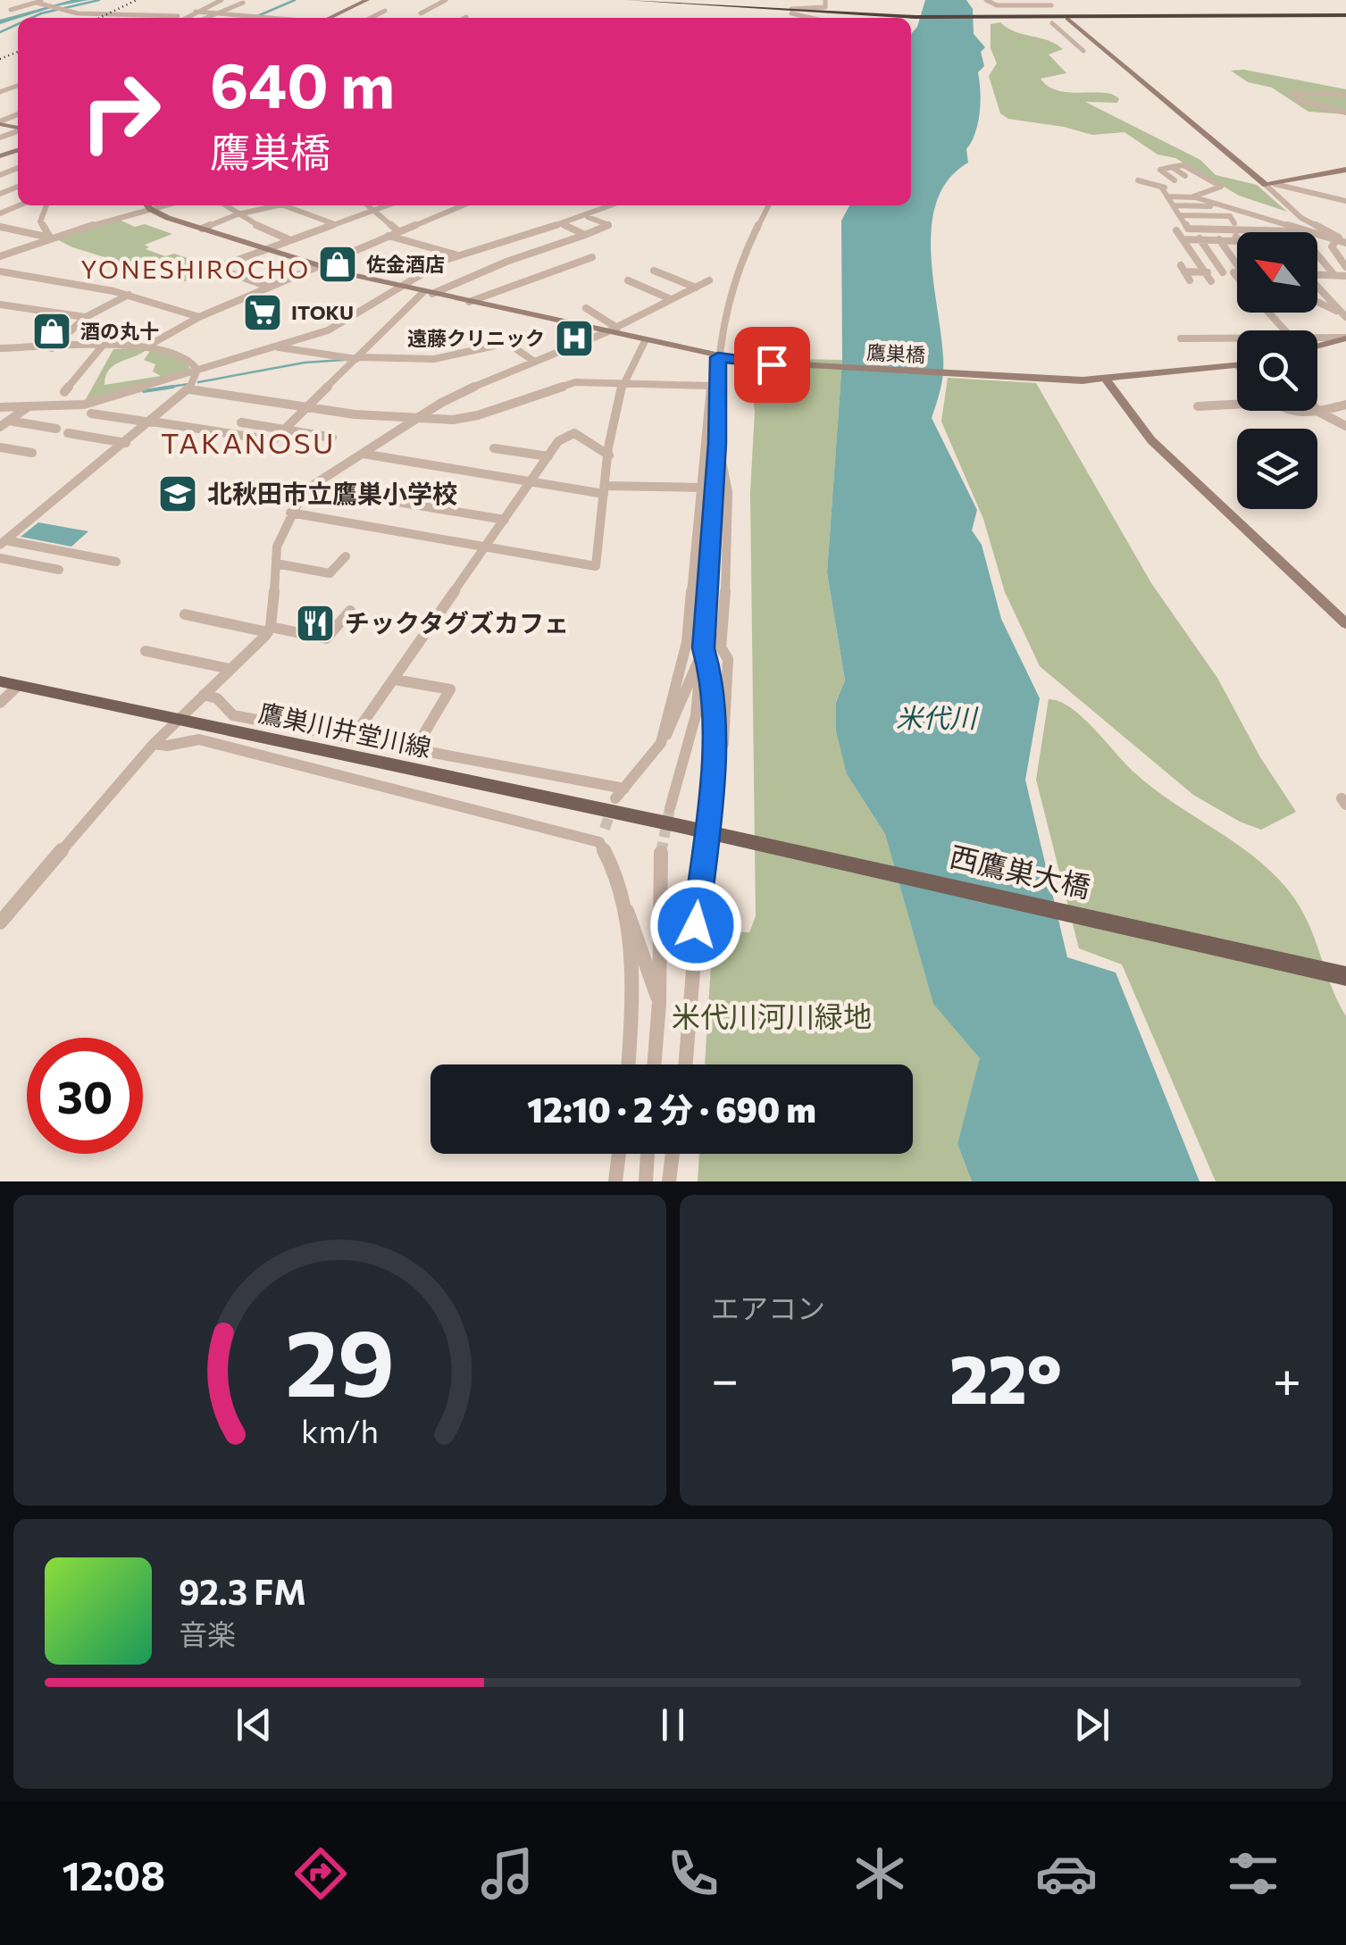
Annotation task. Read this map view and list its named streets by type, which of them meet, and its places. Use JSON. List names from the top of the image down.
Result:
{
  "streets": {
    "main road": ["鷹巣川井堂川線", "西鷹巣大橋"],
    "street": ["鷹巣橋"]
  },
  "crossings": [
    ["鷹巣川井堂川線", "西鷹巣大橋"]
  ],
  "districts": ["YONESHIROCHO", "TAKANOSU"],
  "water": ["米代川"],
  "parks": ["米代川河川緑地"],
  "places": {
    "shop": ["佐金酒店", "酒の丸十"],
    "supermarket": ["ITOKU"],
    "hospital": ["遠藤クリニック"],
    "school or university": ["北秋田市立鷹巣小学校"],
    "restaurant": ["チックタグズカフェ"]
  },
  "north": "top left",
  "page": {
    "turn": ["640 m", "鷹巣橋"],
    "limit": "30",
    "trip": "12:10 · 2 分 · 690 m",
    "tile": "エアコン",
    "heat": ["−", "22°", "+"],
    "song": ["92.3 FM", "音楽"],
    "tabs": "12:08",
    "gauge": ["29", "km/h"]
  }
}
